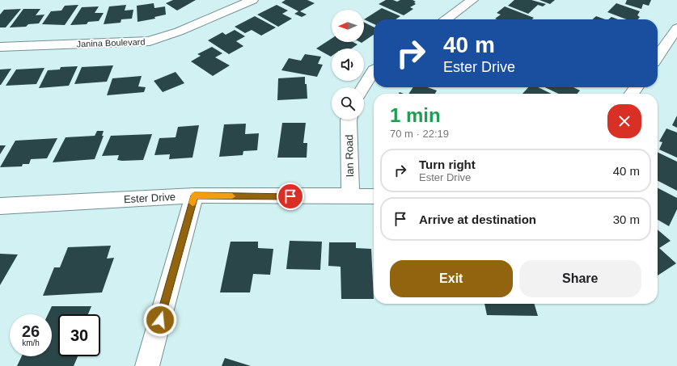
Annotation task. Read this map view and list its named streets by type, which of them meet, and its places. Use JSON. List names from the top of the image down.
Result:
{
  "streets": {
    "street": ["Janina Boulevard", "Ian Road", "Ester Drive"]
  },
  "crossings": [
    ["Ian Road", "Ester Drive"]
  ],
  "north": "left",
  "page": {
    "turn": ["40 m", "Ester Drive"],
    "heading": ["1 min", "70 m · 22:19"],
    "list": [
      {
        "name": "Turn right",
        "note": "Ester Drive",
        "value": "40 m"
      },
      {
        "name": "Arrive at destination",
        "value": "30 m"
      }
    ],
    "buttons": ["Exit", "Share"],
    "speed": "26 km/h",
    "limit": "30"
  }
}
